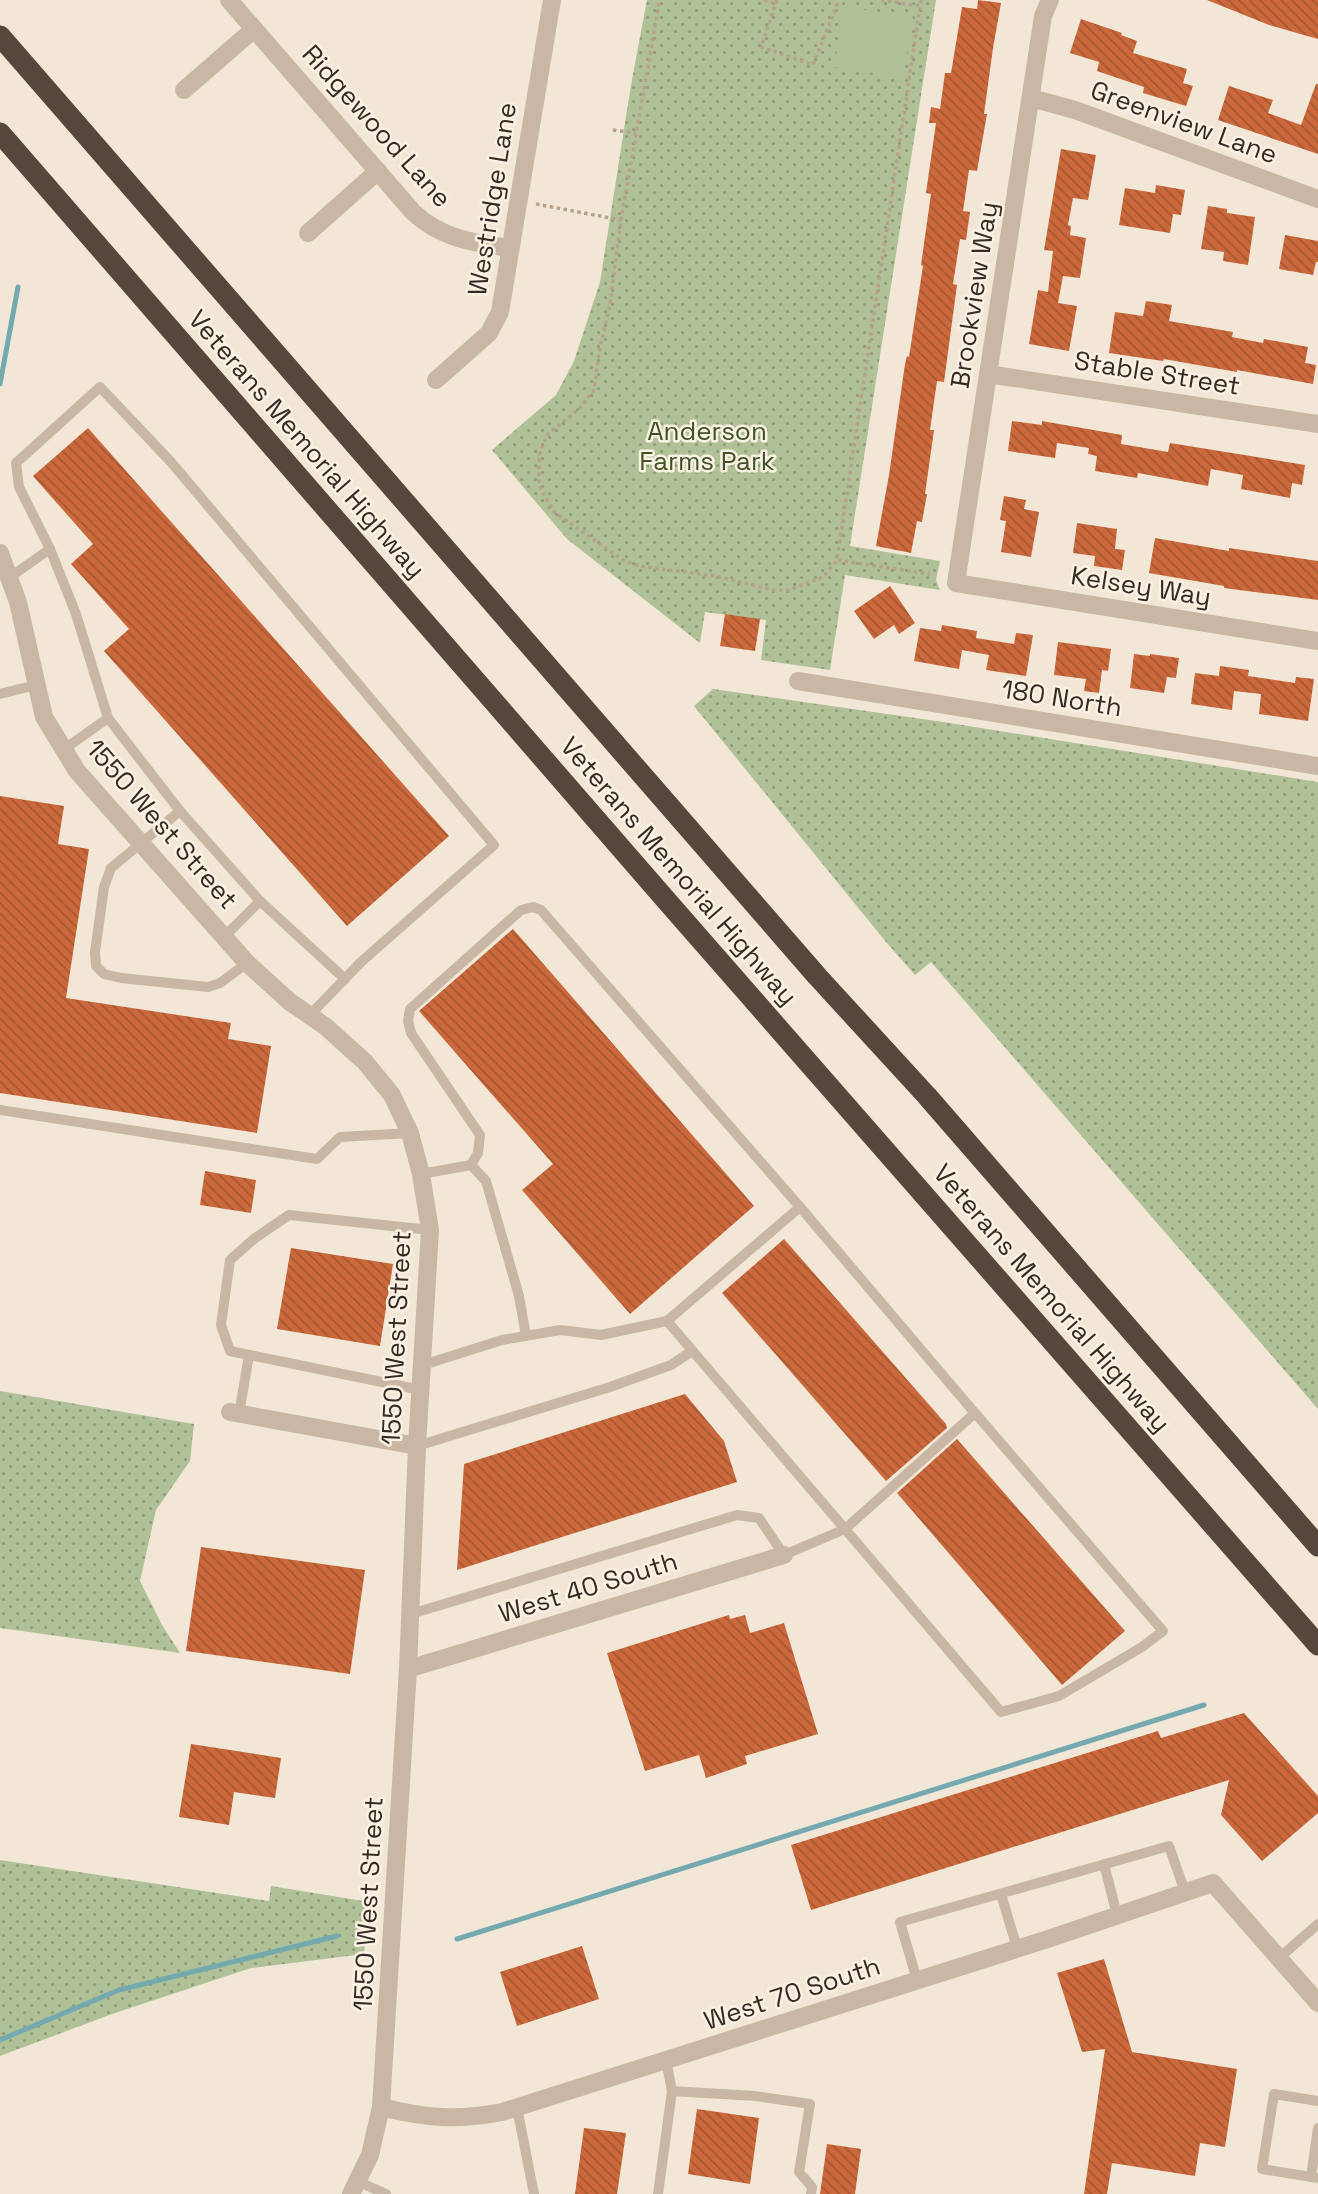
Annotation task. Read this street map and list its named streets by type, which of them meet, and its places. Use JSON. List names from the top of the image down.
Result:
{
  "streets": {
    "highway": ["Veterans Memorial Highway"],
    "street": [
      "Greenview Lane",
      "Ridgewood Lane",
      "Westridge Lane",
      "Brookview Way",
      "Stable Street",
      "Kelsey Way",
      "180 North",
      "1550 West Street",
      "West 40 South",
      "West 70 South"
    ]
  },
  "crossings": [
    ["Greenview Lane", "Brookview Way"],
    ["Ridgewood Lane", "Westridge Lane"],
    ["Brookview Way", "Stable Street"],
    ["Brookview Way", "Kelsey Way"],
    ["1550 West Street", "West 40 South"],
    ["1550 West Street", "West 70 South"]
  ],
  "parks": ["Anderson Farms Park"]
}
